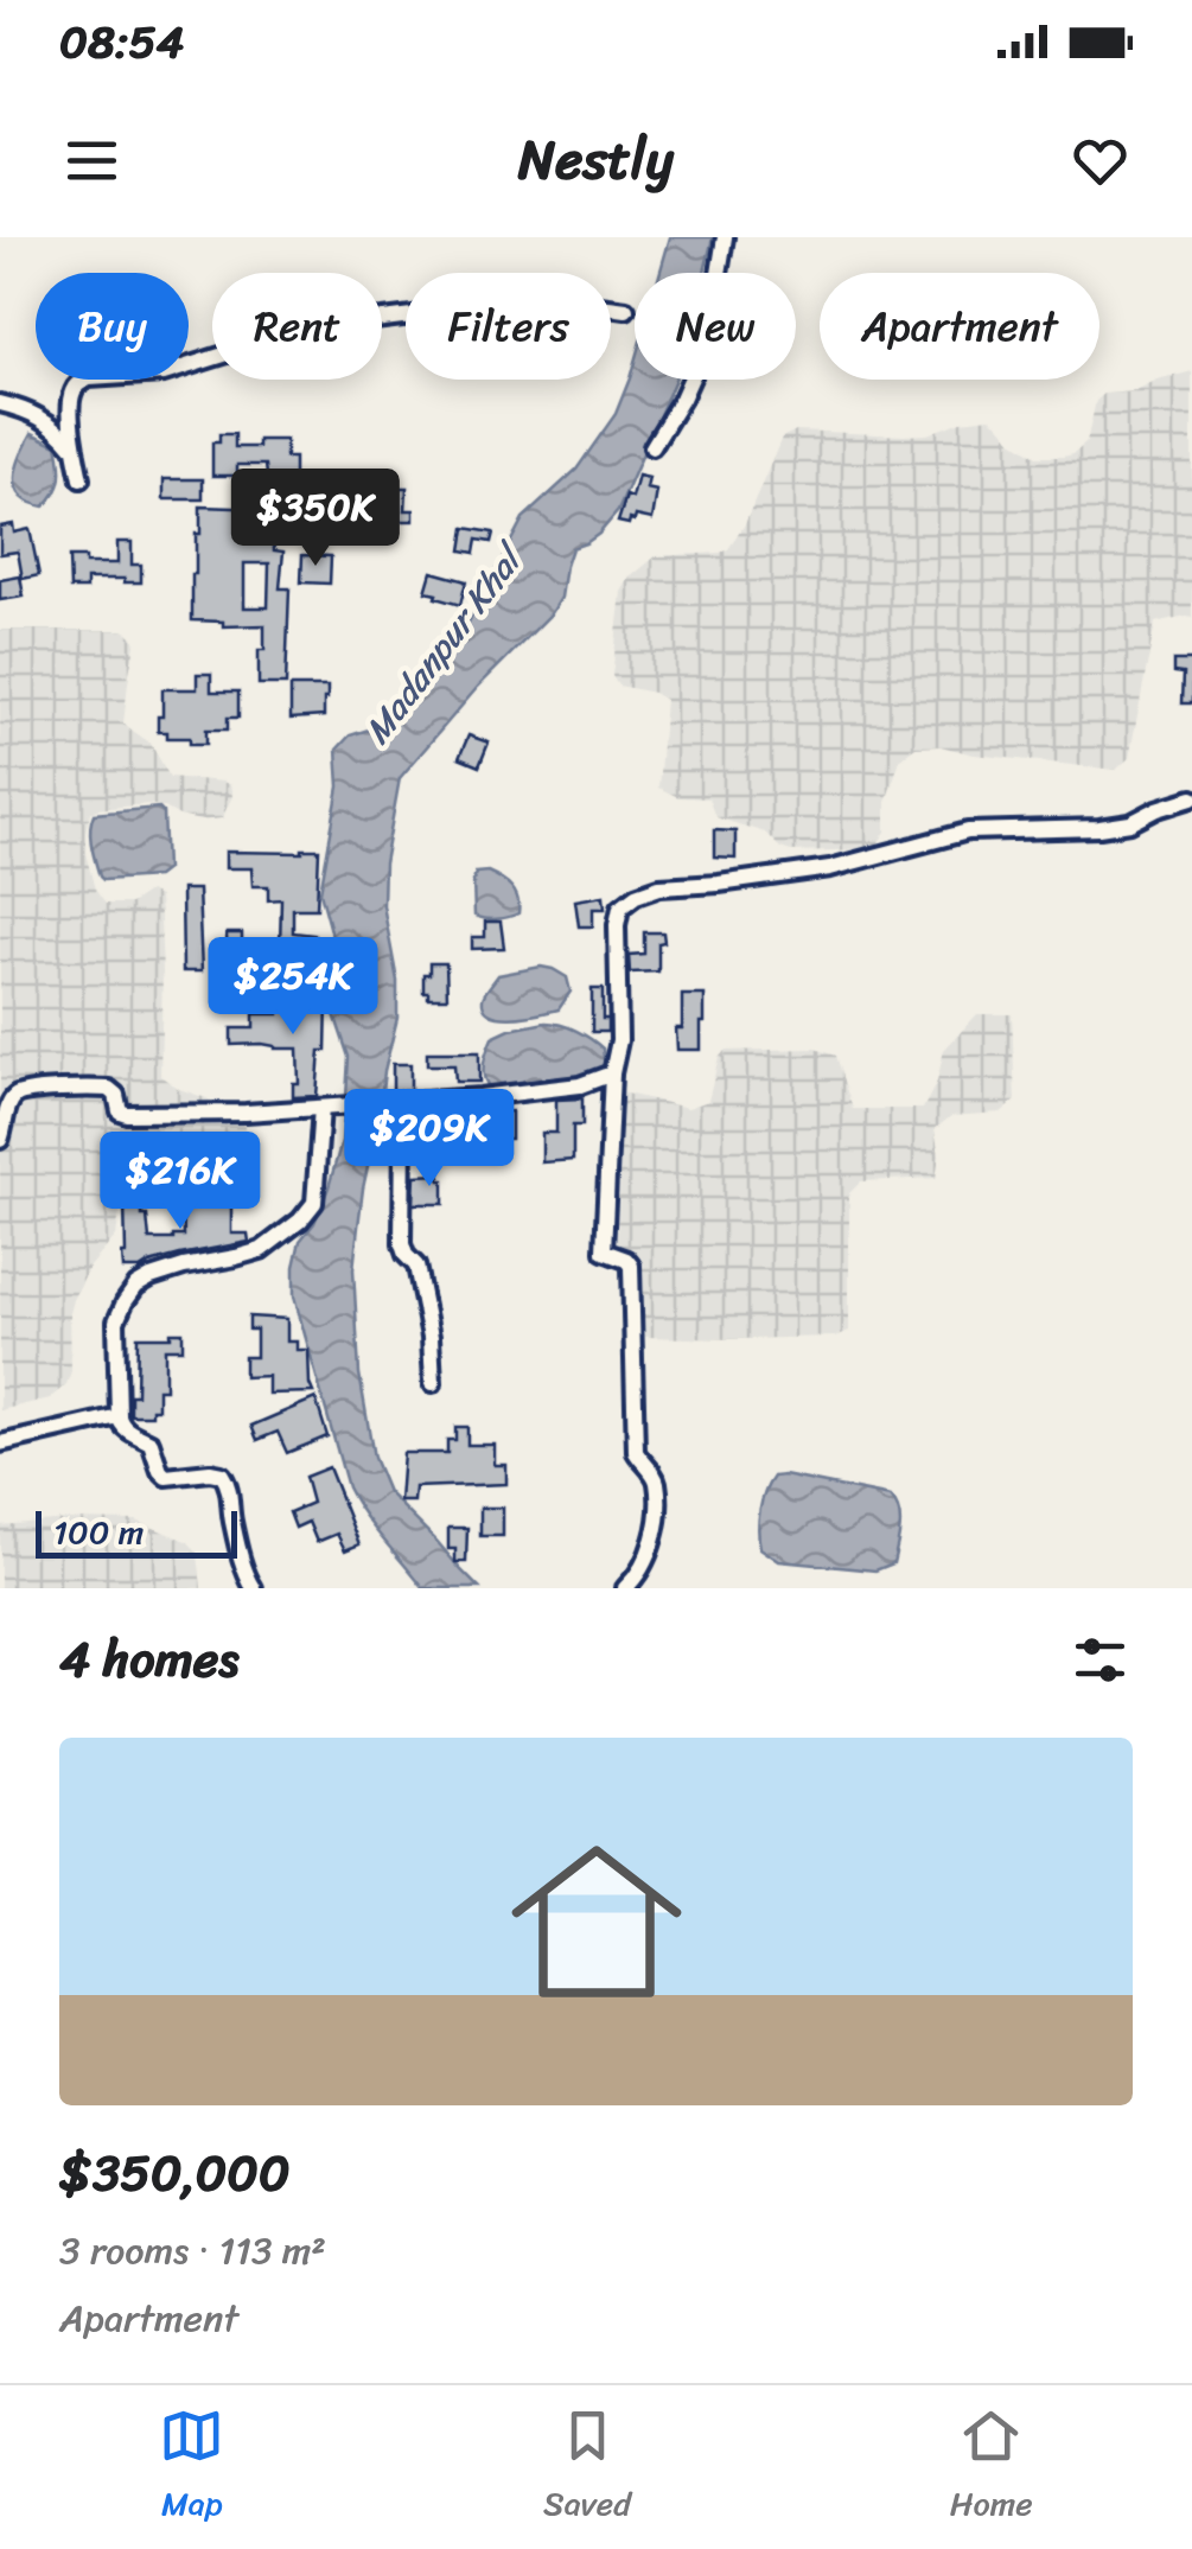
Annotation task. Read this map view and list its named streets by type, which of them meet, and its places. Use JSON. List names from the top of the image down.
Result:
{
  "water": ["Madanpur Khal"],
  "scale_bar": "100 m",
  "page": {
    "status": "08:54",
    "header": "Nestly",
    "chip": [
      "Buy",
      "Rent",
      "Filters",
      "New",
      "Apartment"
    ],
    "price": [
      "$350K",
      "$254K",
      "$209K",
      "$216K"
    ],
    "scale": "100 m",
    "heading": "4 homes",
    "list": [
      {
        "name": "$350,000",
        "note": "3 rooms · 113 m² · Apartment"
      }
    ],
    "tabs": ["Map", "Saved", "Home"]
  }
}
